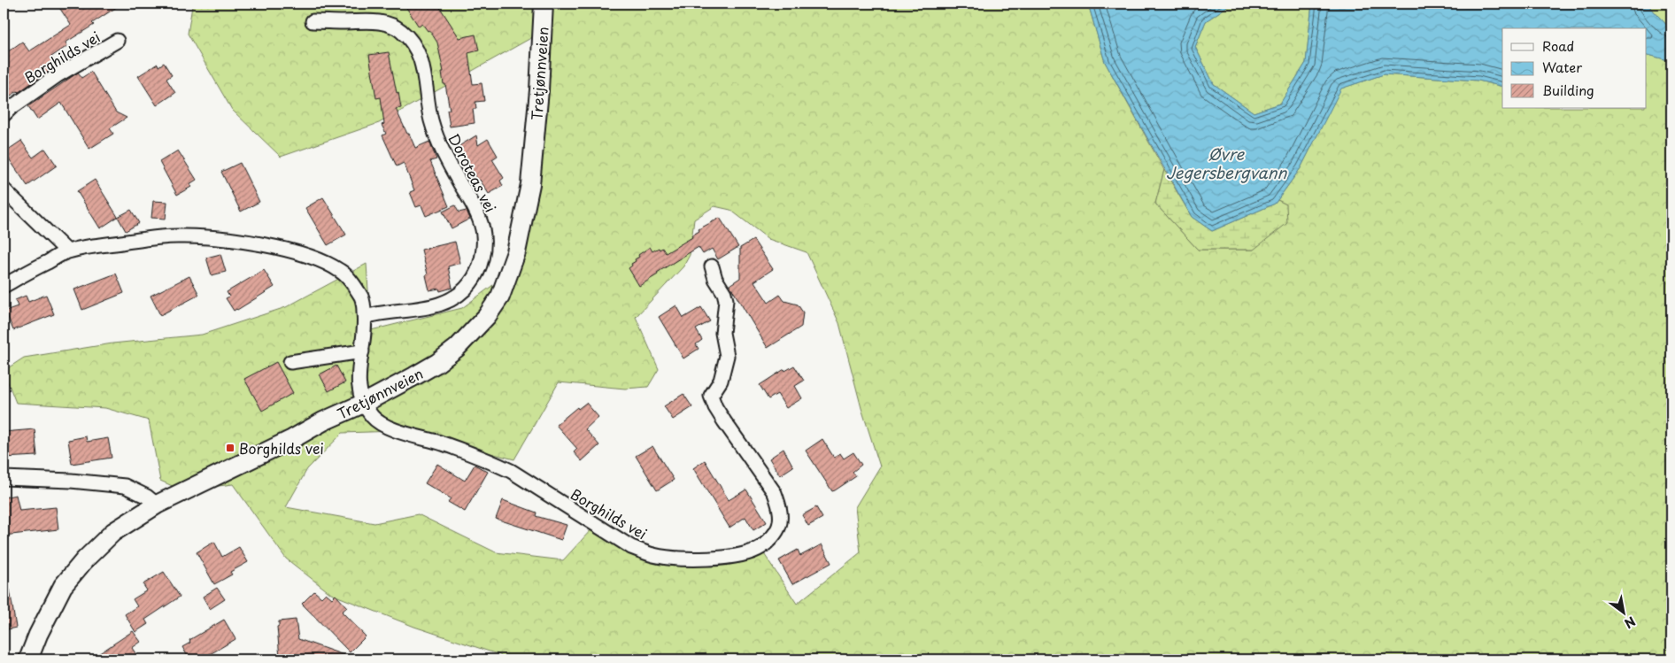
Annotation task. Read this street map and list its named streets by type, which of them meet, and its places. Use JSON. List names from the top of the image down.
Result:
{
  "streets": {
    "street": ["Borghilds vei", "Tretjønnveien", "Doroteas vei"]
  },
  "crossings": [
    ["Borghilds vei", "Tretjønnveien"],
    ["Borghilds vei", "Doroteas vei"]
  ],
  "water": ["Øvre Jegersbergvann"],
  "places": {
    "transit": ["Borghilds vei"]
  },
  "legend": ["Road", "Water", "Building"],
  "north": "bottom right"
}
